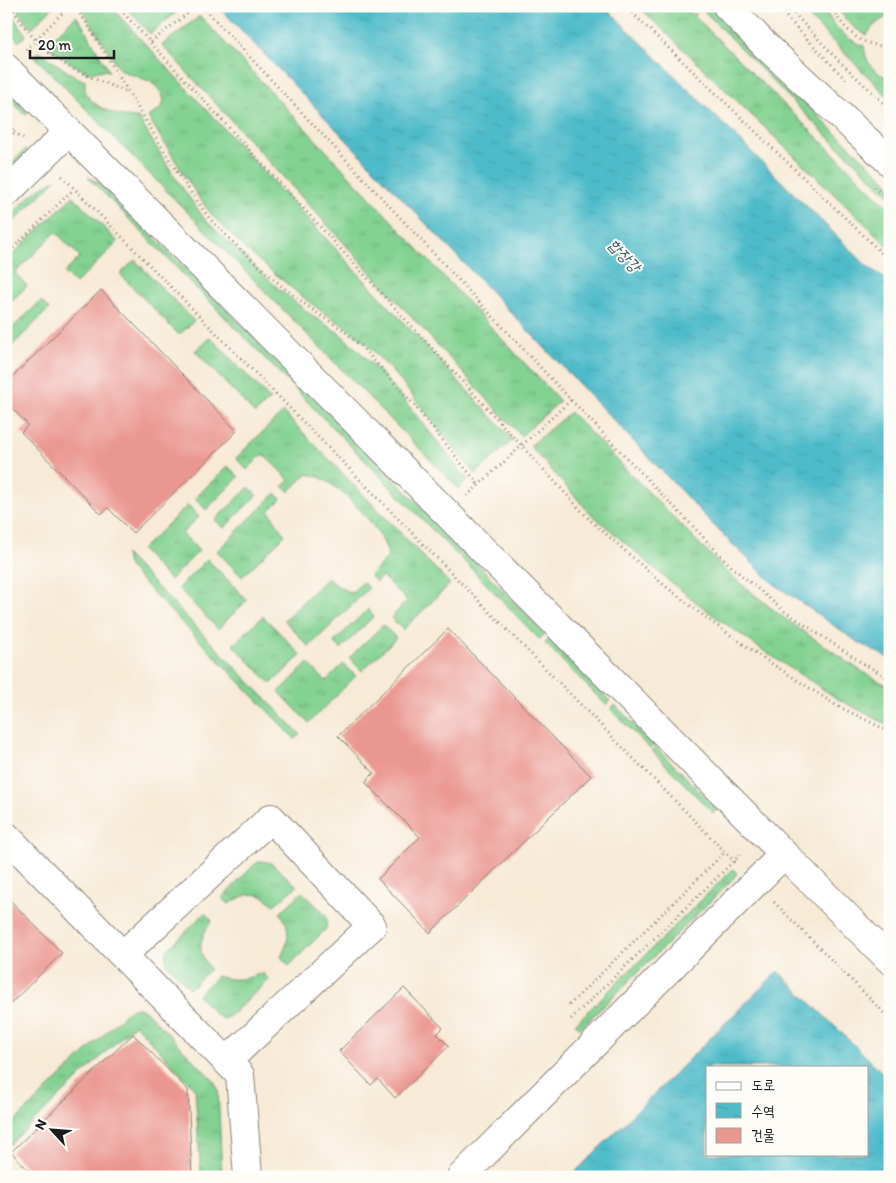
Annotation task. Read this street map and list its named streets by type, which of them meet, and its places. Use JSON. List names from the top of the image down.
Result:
{
  "water": ["합장강"],
  "legend": ["도로", "수역", "건물"],
  "scale_bar": "20 m",
  "north": "top left"
}
